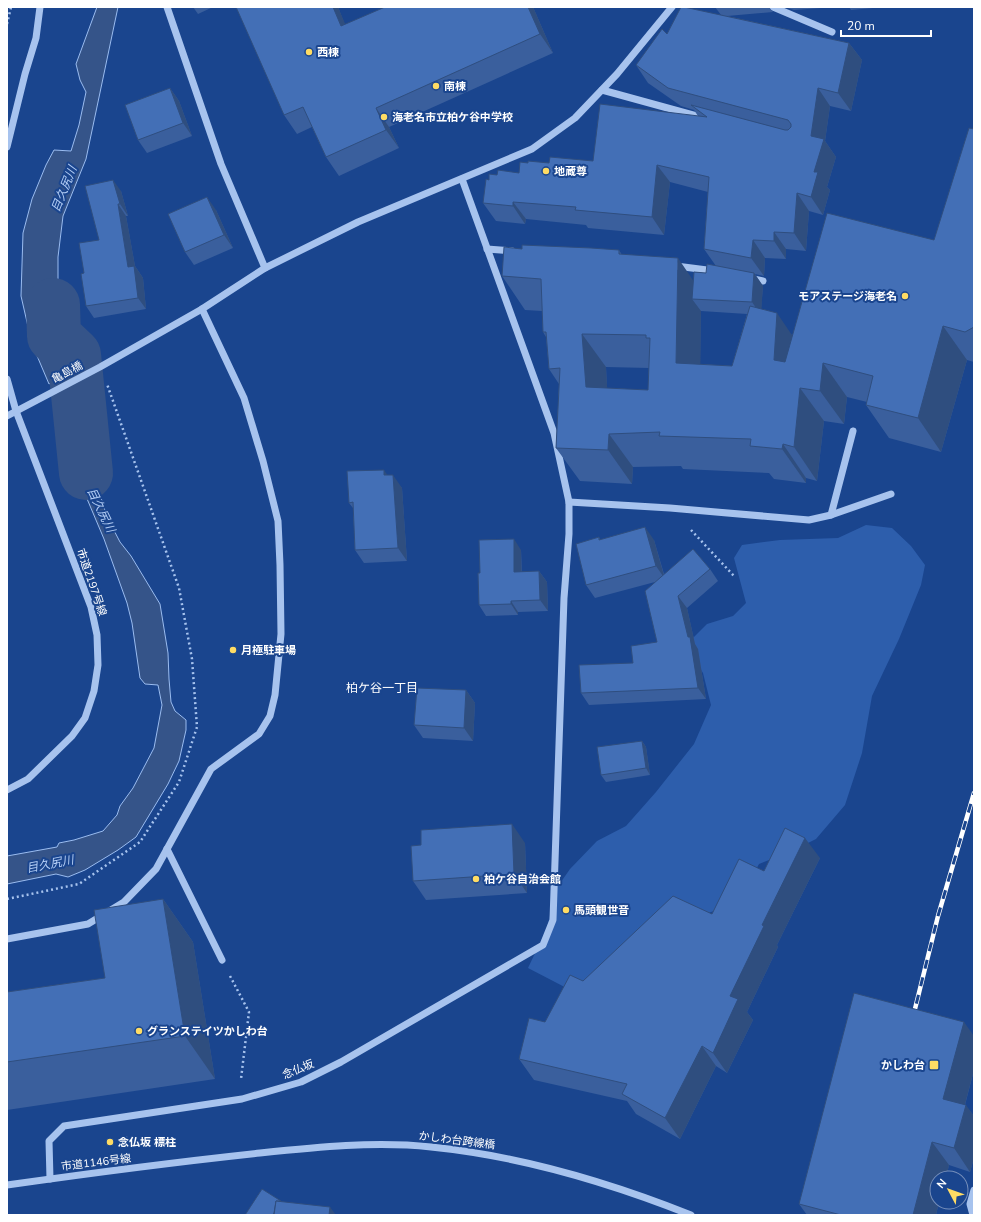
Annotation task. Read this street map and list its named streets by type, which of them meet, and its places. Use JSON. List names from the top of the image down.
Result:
{
  "streets": {
    "street": [
      "亀島橋",
      "市道2197号線",
      "念仏坂",
      "かしわ台跨線橋",
      "市道1146号線"
    ]
  },
  "crossings": [
    ["亀島橋", "市道2197号線"],
    ["亀島橋", "念仏坂"],
    ["念仏坂", "市道1146号線"],
    ["かしわ台跨線橋", "市道1146号線"]
  ],
  "districts": ["柏ケ谷一丁目"],
  "water": ["目久尻川"],
  "places": {
    "other": [
      "西棟",
      "南棟",
      "海老名市立柏ケ谷中学校",
      "地蔵尊",
      "モアステージ海老名",
      "月極駐車場",
      "柏ケ谷自治会館",
      "馬頭観世音",
      "グランステイツかしわ台",
      "念仏坂 標柱"
    ],
    "transit": ["かしわ台"]
  },
  "scale_bar": "20 m",
  "north": "top left"
}
